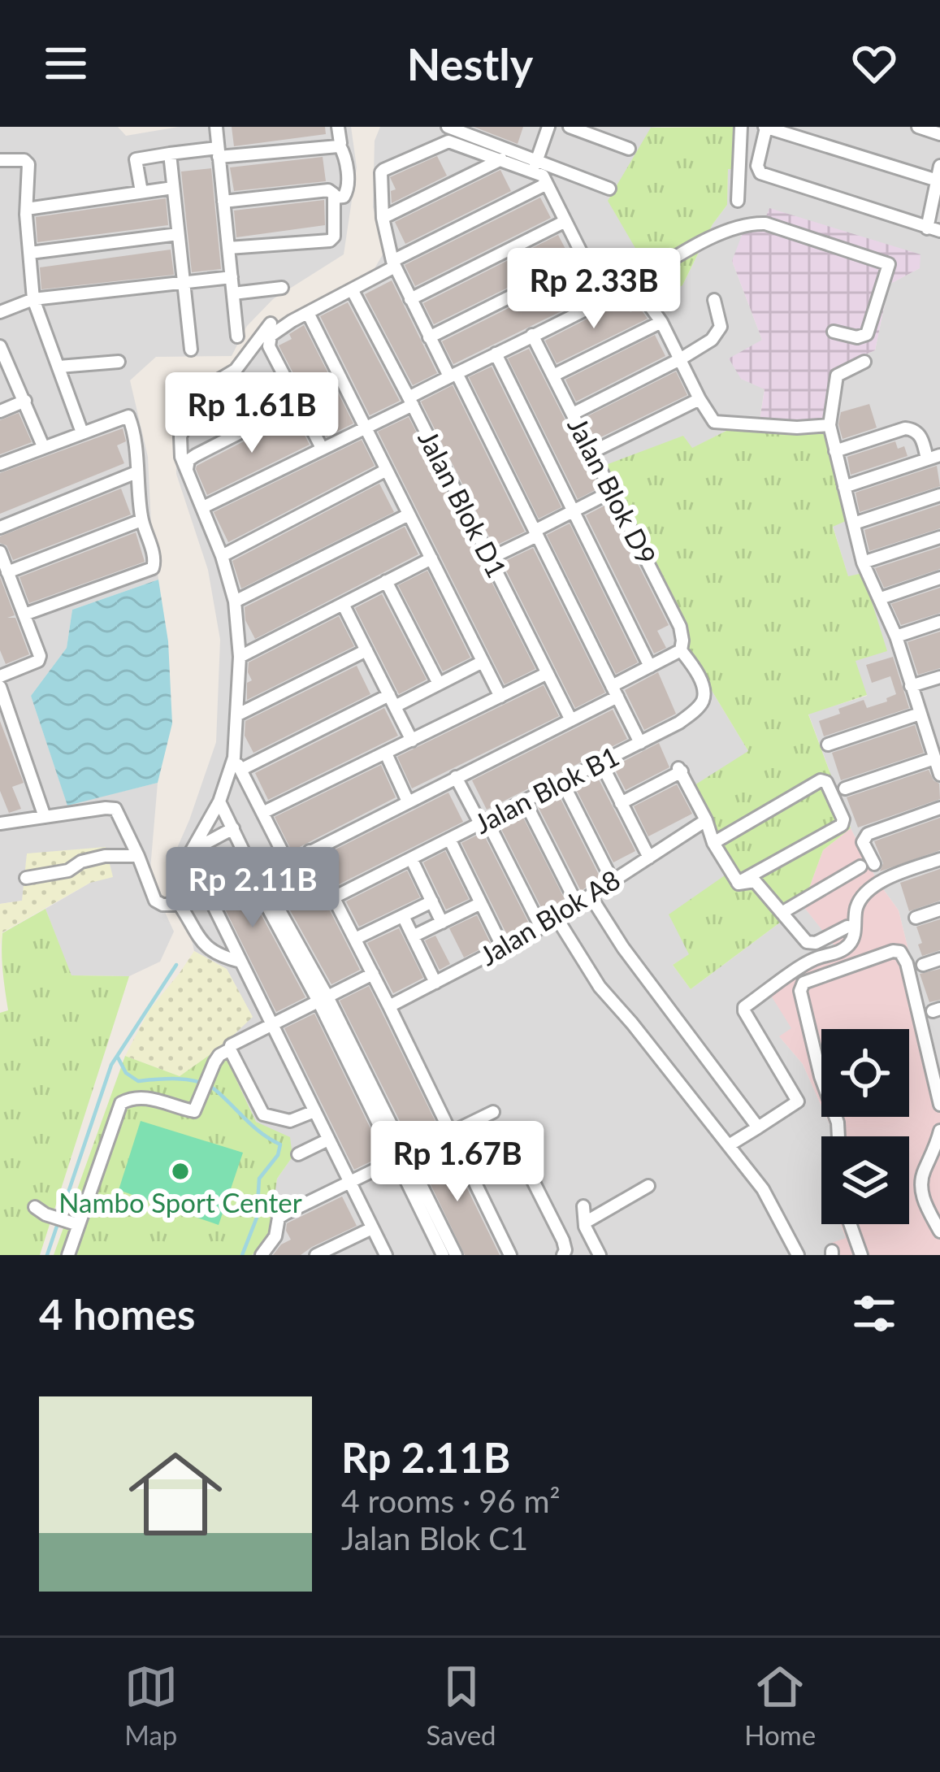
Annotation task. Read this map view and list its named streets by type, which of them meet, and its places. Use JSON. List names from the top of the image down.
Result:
{
  "streets": {
    "street": [
      "Jalan Blok D9",
      "Jalan Blok D1",
      "Jalan Blok B1",
      "Jalan Blok A8"
    ]
  },
  "crossings": [
    ["Jalan Blok D9", "Jalan Blok B1"]
  ],
  "places": ["Nambo Sport Center"],
  "page": {
    "header": "Nestly",
    "price": [
      "Rp 2.33B",
      "Rp 1.61B",
      "Rp 2.11B",
      "Rp 1.67B"
    ],
    "heading": "4 homes",
    "list": [
      {
        "name": "Rp 2.11B",
        "note": "4 rooms · 96 m² · Jalan Blok C1"
      }
    ],
    "tabs": ["Map", "Saved", "Home"]
  }
}
